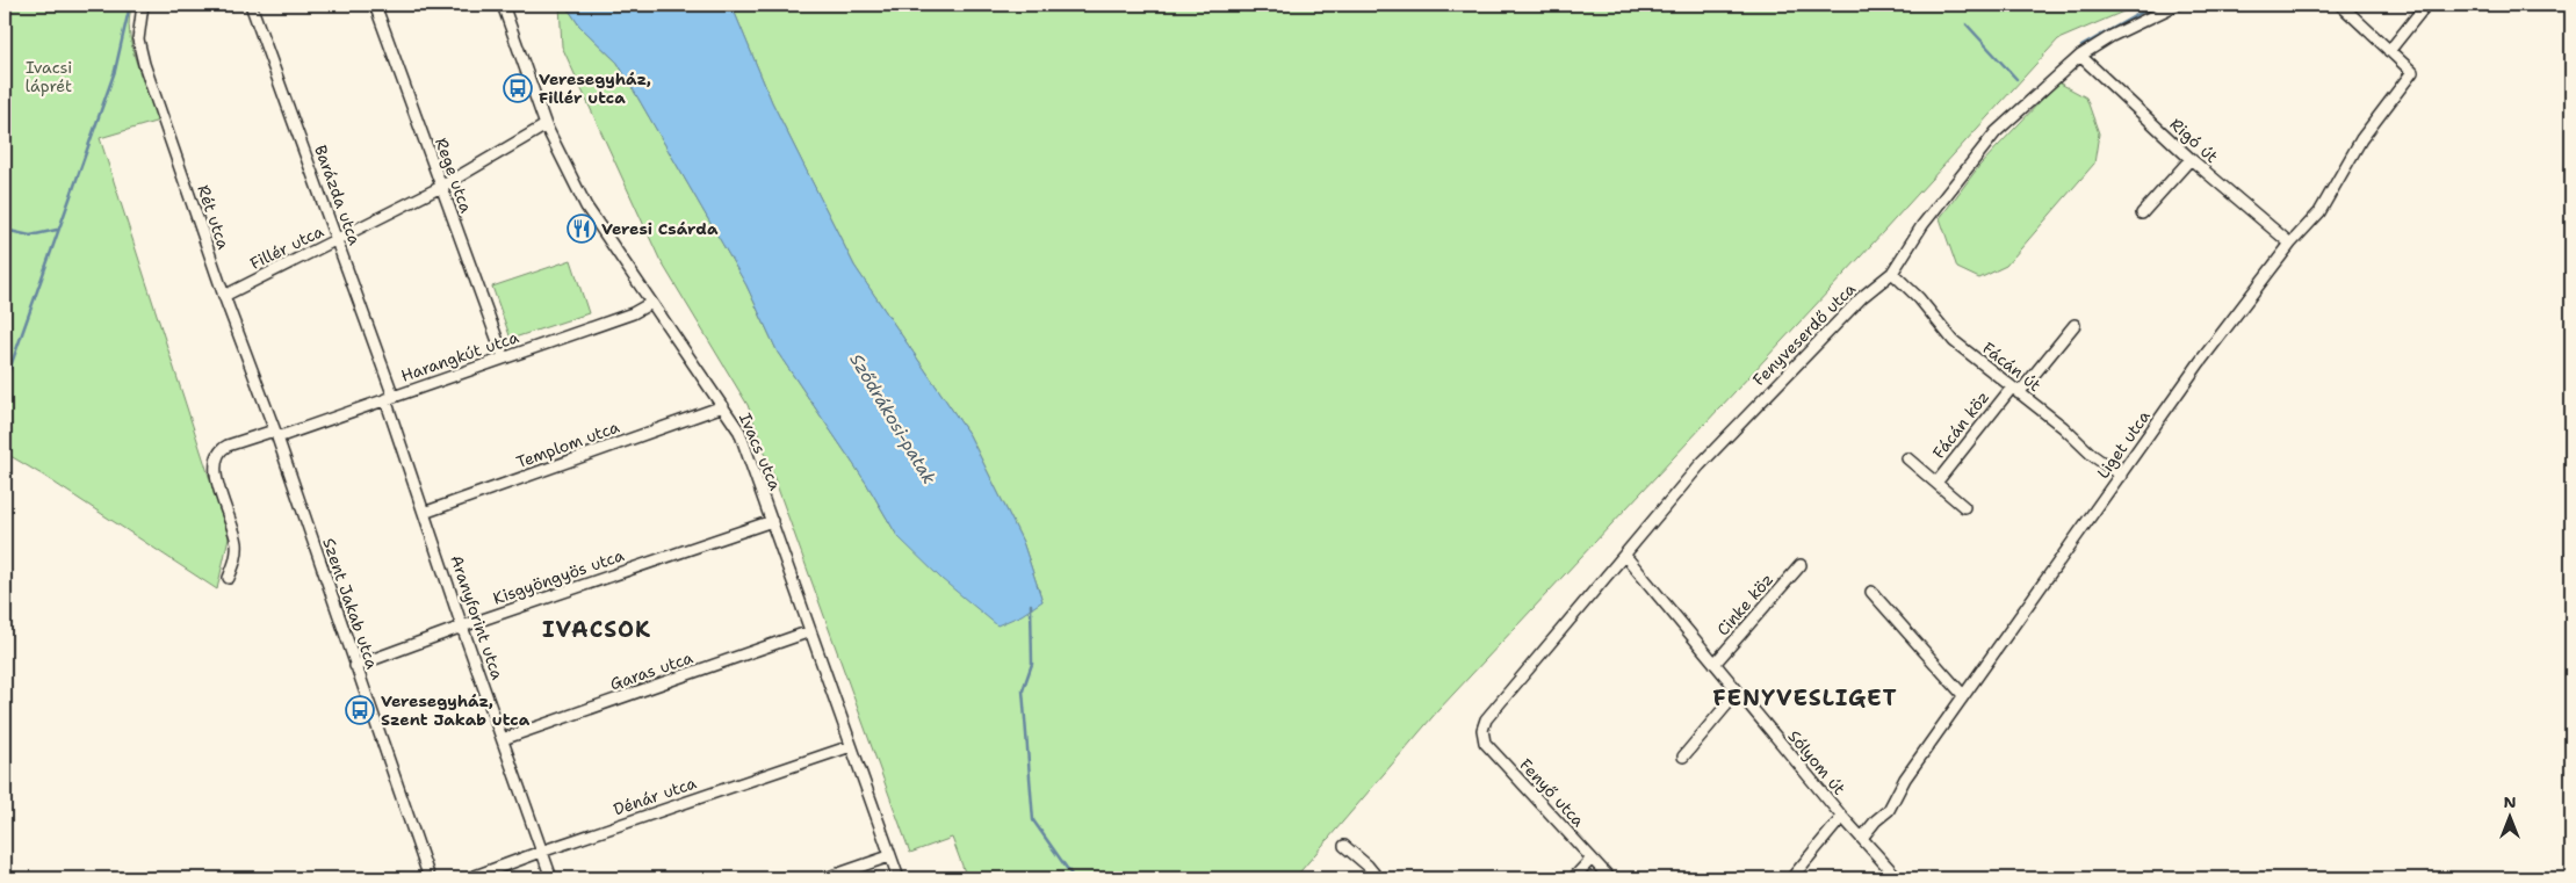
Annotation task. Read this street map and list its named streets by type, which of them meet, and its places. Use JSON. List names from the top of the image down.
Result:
{
  "streets": {
    "street": [
      "Rigó út",
      "Rege utca",
      "Barázda utca",
      "Rét utca",
      "Fillér utca",
      "Fenyveserdő utca",
      "Harangkút utca",
      "Fácán út",
      "Fácán köz",
      "Templom utca",
      "Liget utca",
      "Ivacs utca",
      "Kisgyöngyös utca",
      "Szent Jakab utca",
      "Cinke köz",
      "Aranyforint utca",
      "Garas utca",
      "Sólyom út",
      "Fenyő utca",
      "Dénár utca"
    ]
  },
  "crossings": [
    ["Rigó út", "Fenyveserdő utca"],
    ["Rigó út", "Liget utca"],
    ["Rege utca", "Fillér utca"],
    ["Rege utca", "Harangkút utca"],
    ["Barázda utca", "Fillér utca"],
    ["Barázda utca", "Harangkút utca"],
    ["Barázda utca", "Aranyforint utca"],
    ["Rét utca", "Fillér utca"],
    ["Rét utca", "Harangkút utca"],
    ["Rét utca", "Szent Jakab utca"],
    ["Fillér utca", "Ivacs utca"],
    ["Fenyveserdő utca", "Fácán út"],
    ["Fenyveserdő utca", "Sólyom út"],
    ["Fenyveserdő utca", "Fenyő utca"],
    ["Harangkút utca", "Ivacs utca"],
    ["Harangkút utca", "Szent Jakab utca"],
    ["Harangkút utca", "Aranyforint utca"],
    ["Fácán út", "Fácán köz"],
    ["Fácán út", "Liget utca"],
    ["Templom utca", "Ivacs utca"],
    ["Templom utca", "Aranyforint utca"],
    ["Liget utca", "Sólyom út"],
    ["Ivacs utca", "Kisgyöngyös utca"],
    ["Ivacs utca", "Garas utca"],
    ["Ivacs utca", "Dénár utca"],
    ["Kisgyöngyös utca", "Szent Jakab utca"],
    ["Kisgyöngyös utca", "Aranyforint utca"],
    ["Cinke köz", "Sólyom út"],
    ["Aranyforint utca", "Garas utca"],
    ["Aranyforint utca", "Dénár utca"]
  ],
  "districts": ["IVACSOK", "FENYVESLIGET"],
  "water": ["Sződrákosi-patak"],
  "parks": ["Ivacsi láprét"],
  "places": {
    "bus stop": ["Veresegyház, Fillér utca", "Veresegyház, Szent Jakab utca"],
    "restaurant": ["Veresi Csárda"]
  },
  "north": "top"
}
